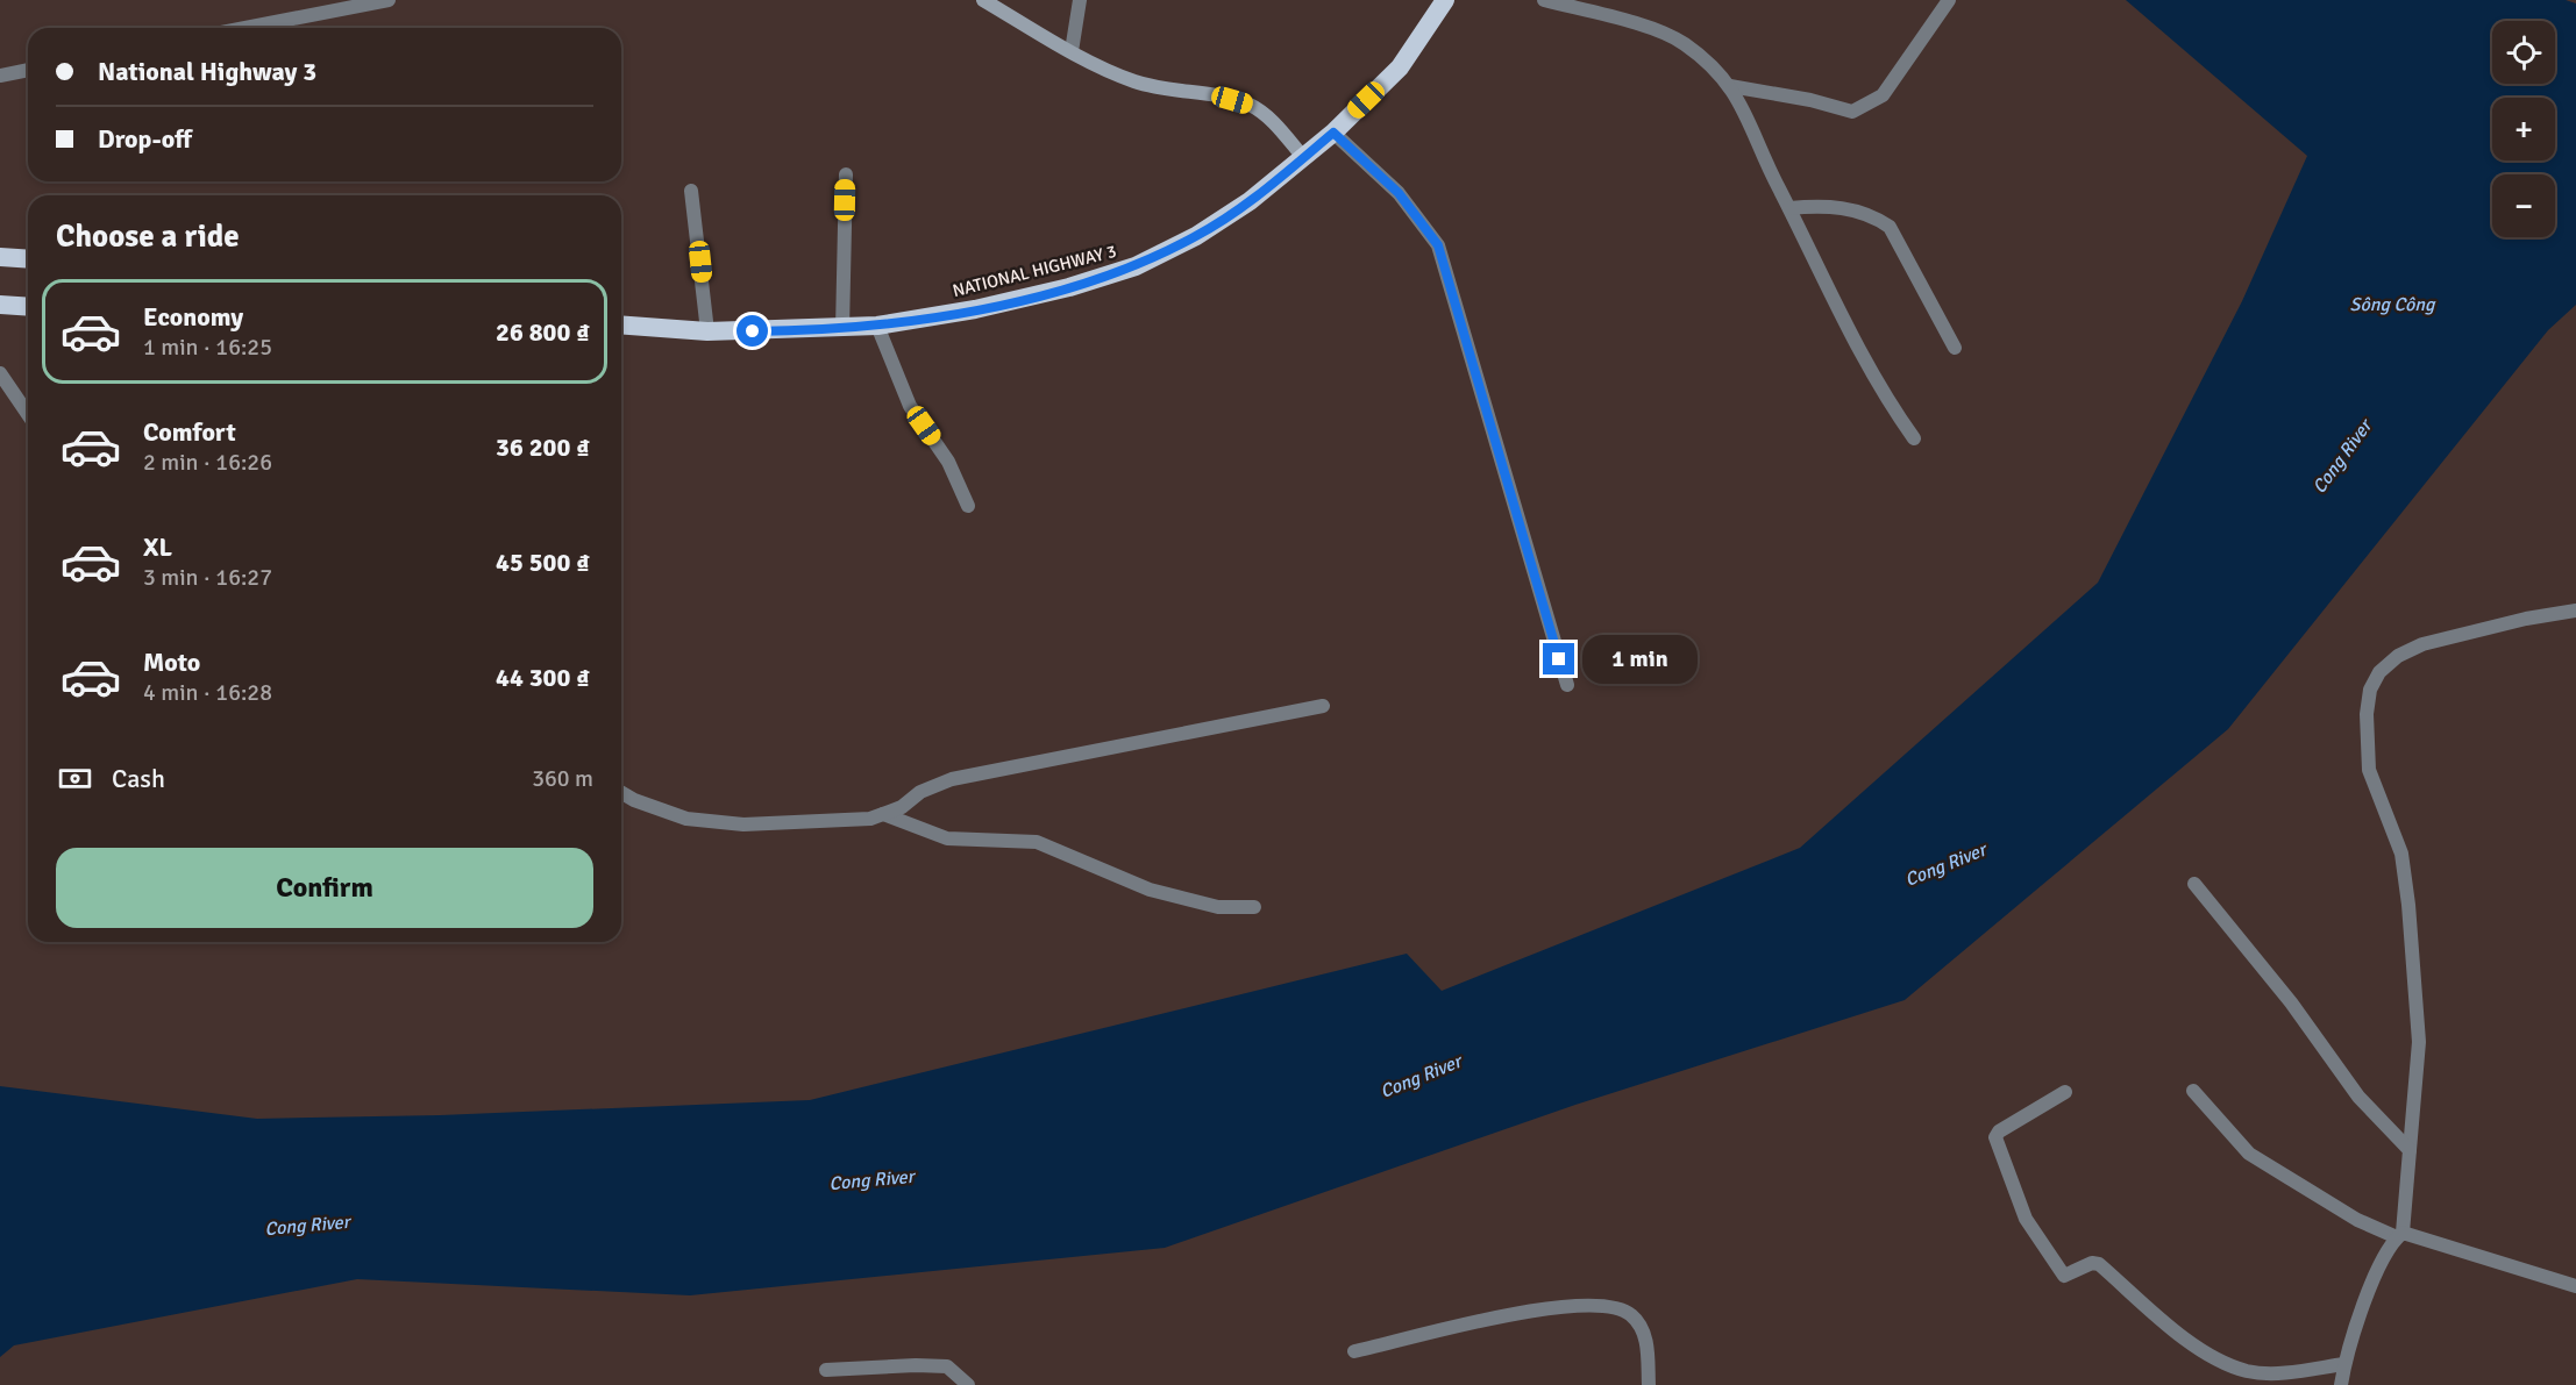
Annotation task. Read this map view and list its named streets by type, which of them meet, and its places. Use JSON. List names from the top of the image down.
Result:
{
  "streets": {
    "highway": ["NATIONAL HIGHWAY 3"]
  },
  "water": ["Sông Công", "Cong River"],
  "page": {
    "map_buttons": ["+", "−"],
    "banner": ["National Highway 3", "Drop-off"],
    "heading": "Choose a ride",
    "list": [
      {
        "name": "Economy",
        "note": "1 min · 16:25",
        "value": "26 800 ₫"
      },
      {
        "name": "Comfort",
        "note": "2 min · 16:26",
        "value": "36 200 ₫"
      },
      {
        "name": "XL",
        "note": "3 min · 16:27",
        "value": "45 500 ₫"
      },
      {
        "name": "Moto",
        "note": "4 min · 16:28",
        "value": "44 300 ₫"
      }
    ],
    "bubble": "1 min",
    "pay": ["Cash", "360 m"],
    "buttons": "Confirm"
  }
}
